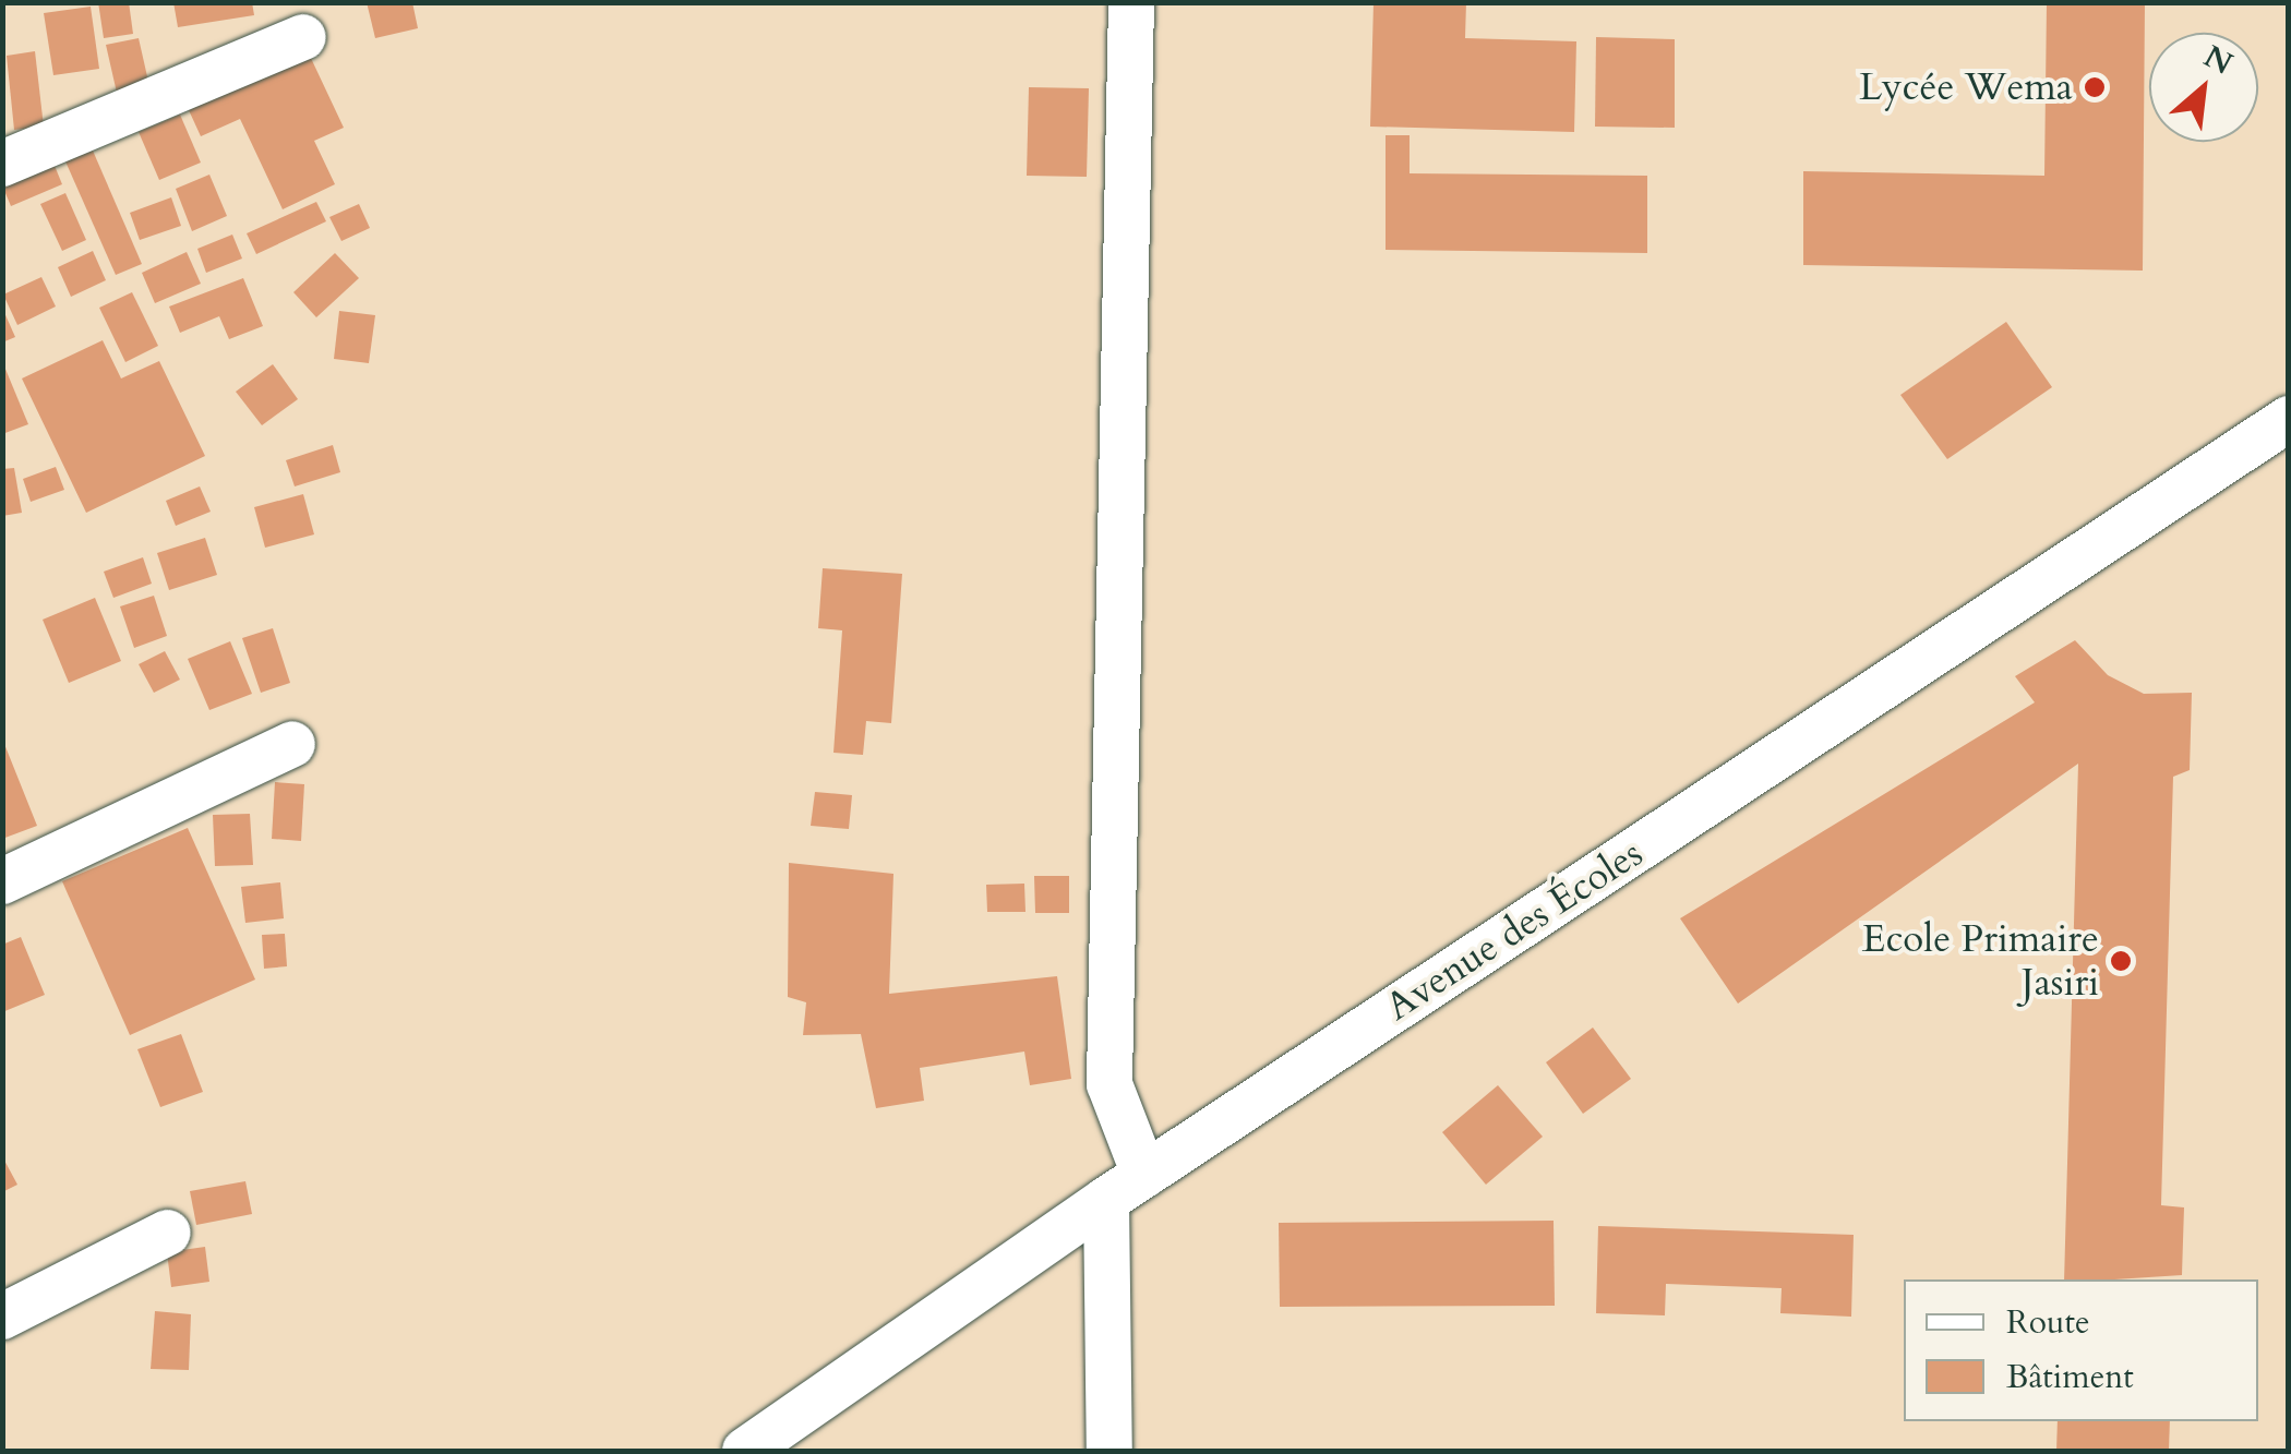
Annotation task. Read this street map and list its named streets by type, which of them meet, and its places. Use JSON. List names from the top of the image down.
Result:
{
  "streets": {
    "street": ["Avenue des Écoles"]
  },
  "places": ["Lycée Wema", "Ecole Primaire Jasiri"],
  "legend": ["Route", "Bâtiment"],
  "north": "top right"
}
